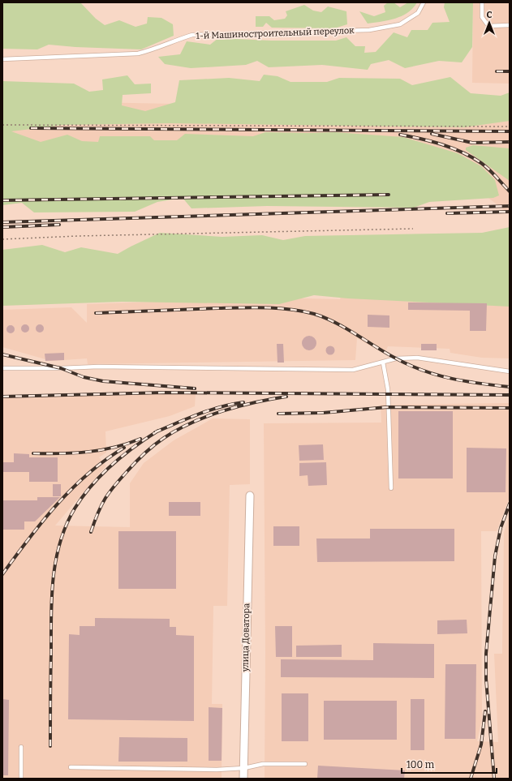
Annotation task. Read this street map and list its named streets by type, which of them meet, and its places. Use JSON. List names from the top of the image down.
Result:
{
  "streets": {
    "street": ["улица Доватора"],
    "lane": ["1-й Машиностроительный переулок"]
  },
  "scale_bar": "100 m",
  "north": "top"
}
